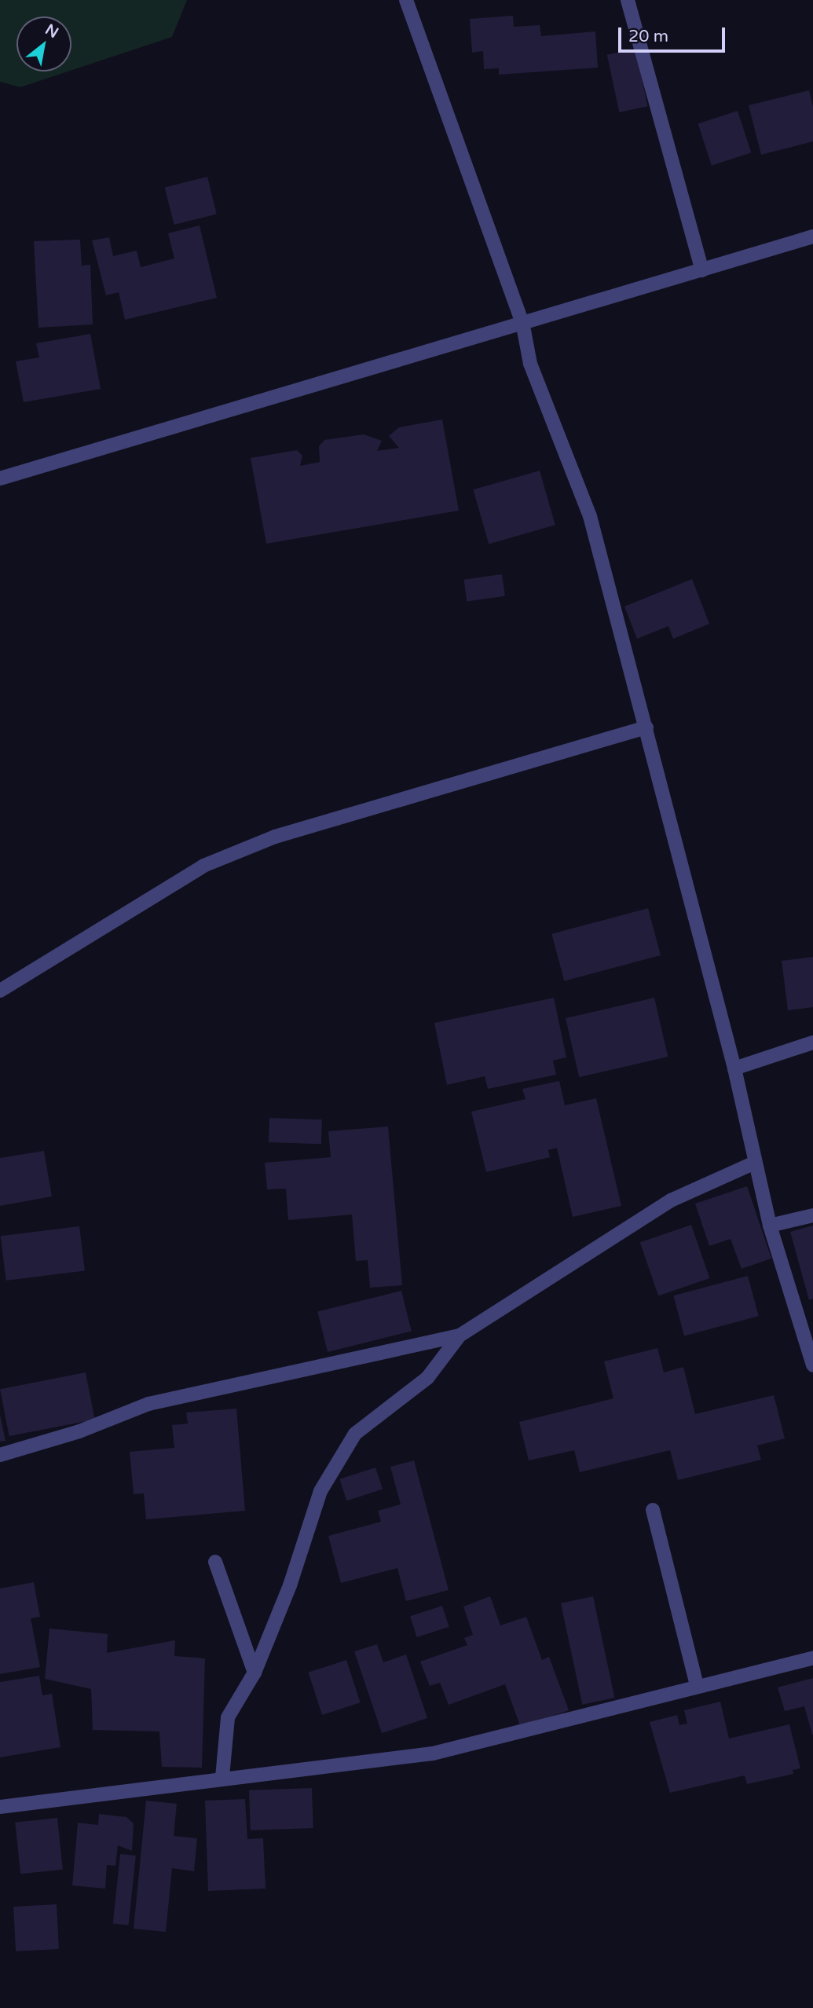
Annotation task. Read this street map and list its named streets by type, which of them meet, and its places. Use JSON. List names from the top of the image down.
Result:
{
  "scale_bar": "20 m",
  "north": "top right"
}
